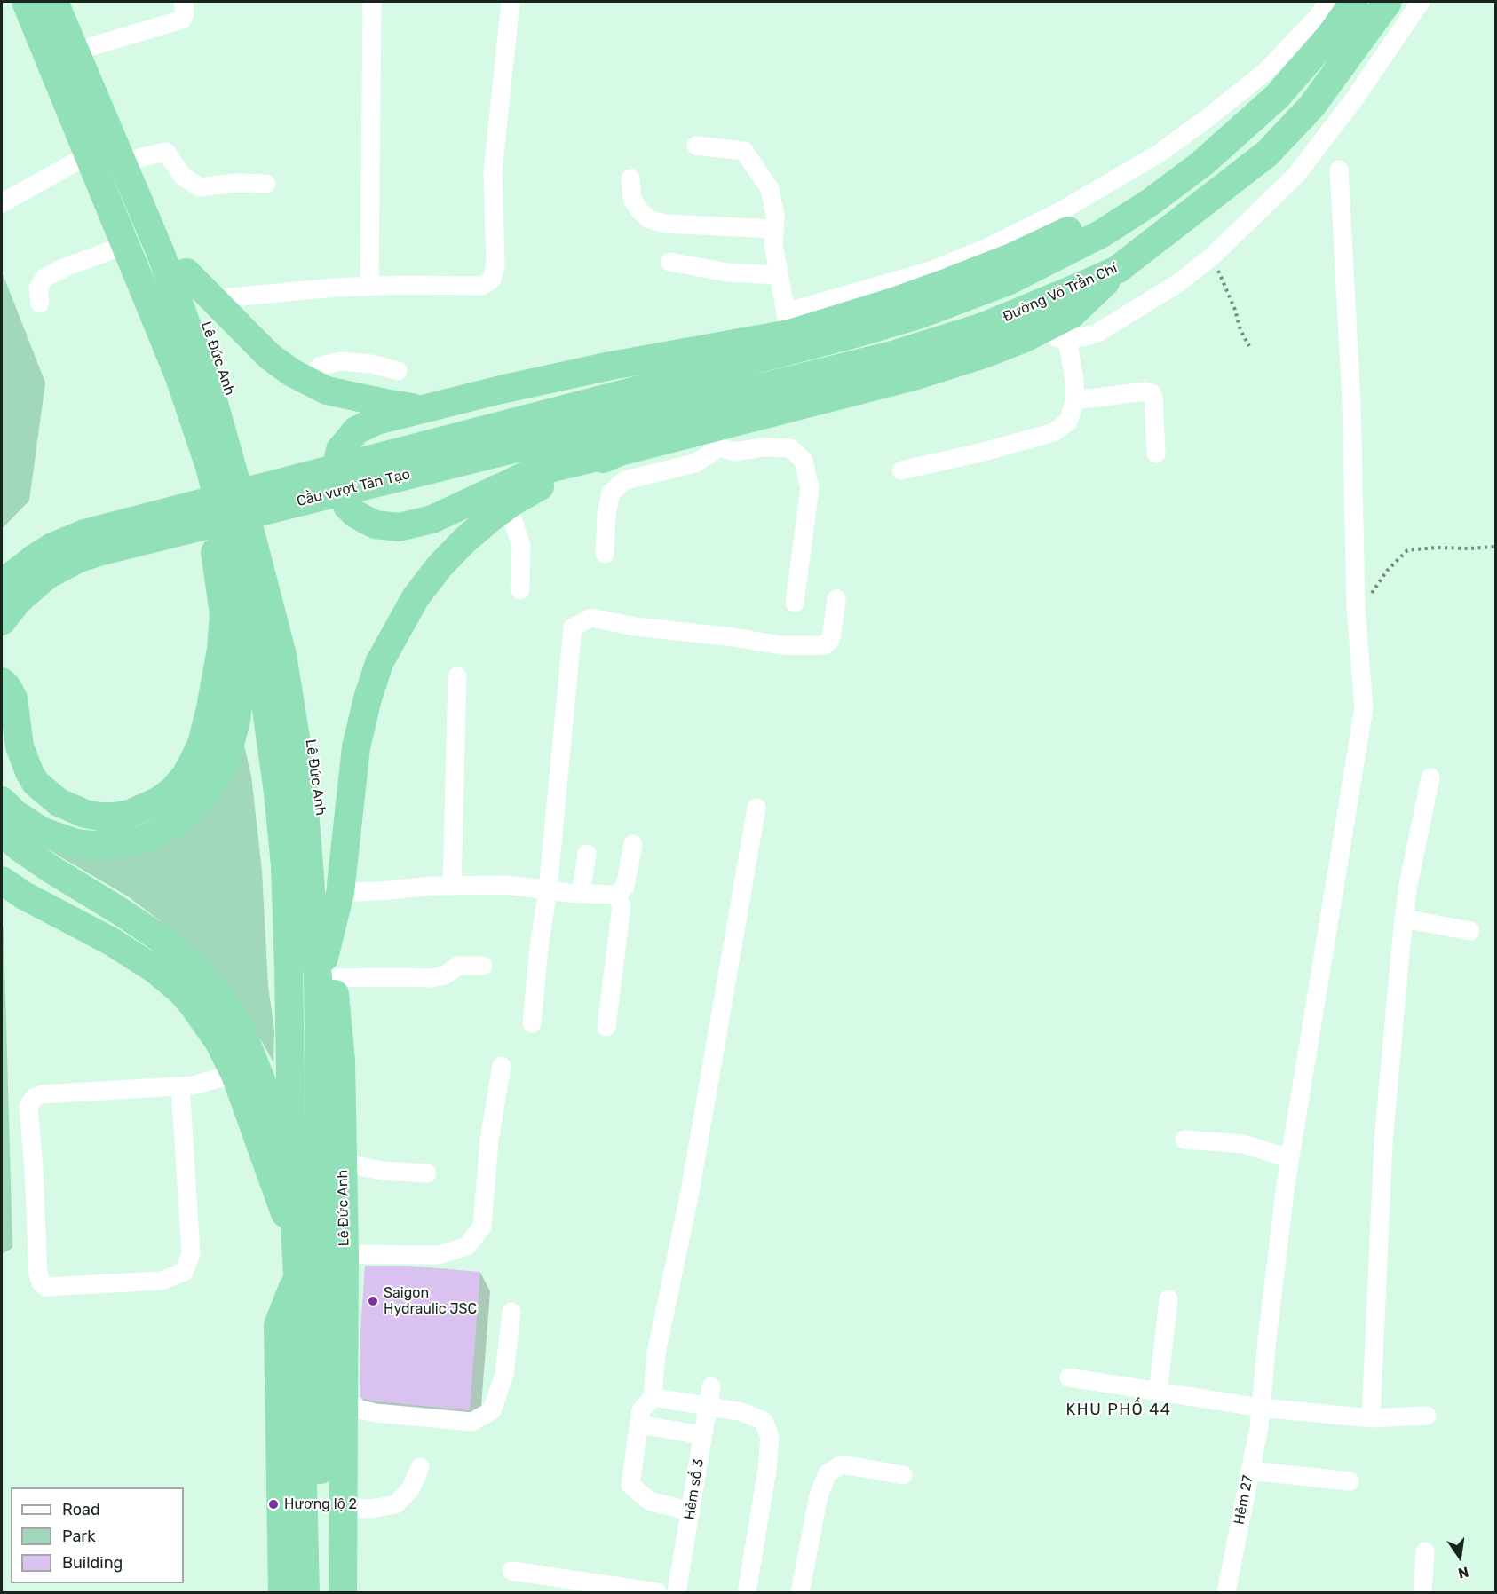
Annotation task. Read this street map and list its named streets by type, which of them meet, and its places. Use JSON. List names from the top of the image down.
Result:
{
  "streets": {
    "highway": ["Đường Võ Trần Chí", "Lê Đức Anh", "Cầu vượt Tân Tạo"],
    "street": ["Hẻm số 3", "Hẻm 27"]
  },
  "crossings": [
    ["Đường Võ Trần Chí", "Cầu vượt Tân Tạo"]
  ],
  "districts": ["KHU PHỐ 44"],
  "places": ["Saigon Hydraulic JSC", "Hương lộ 2"],
  "legend": ["Road", "Park", "Building"],
  "north": "bottom"
}
